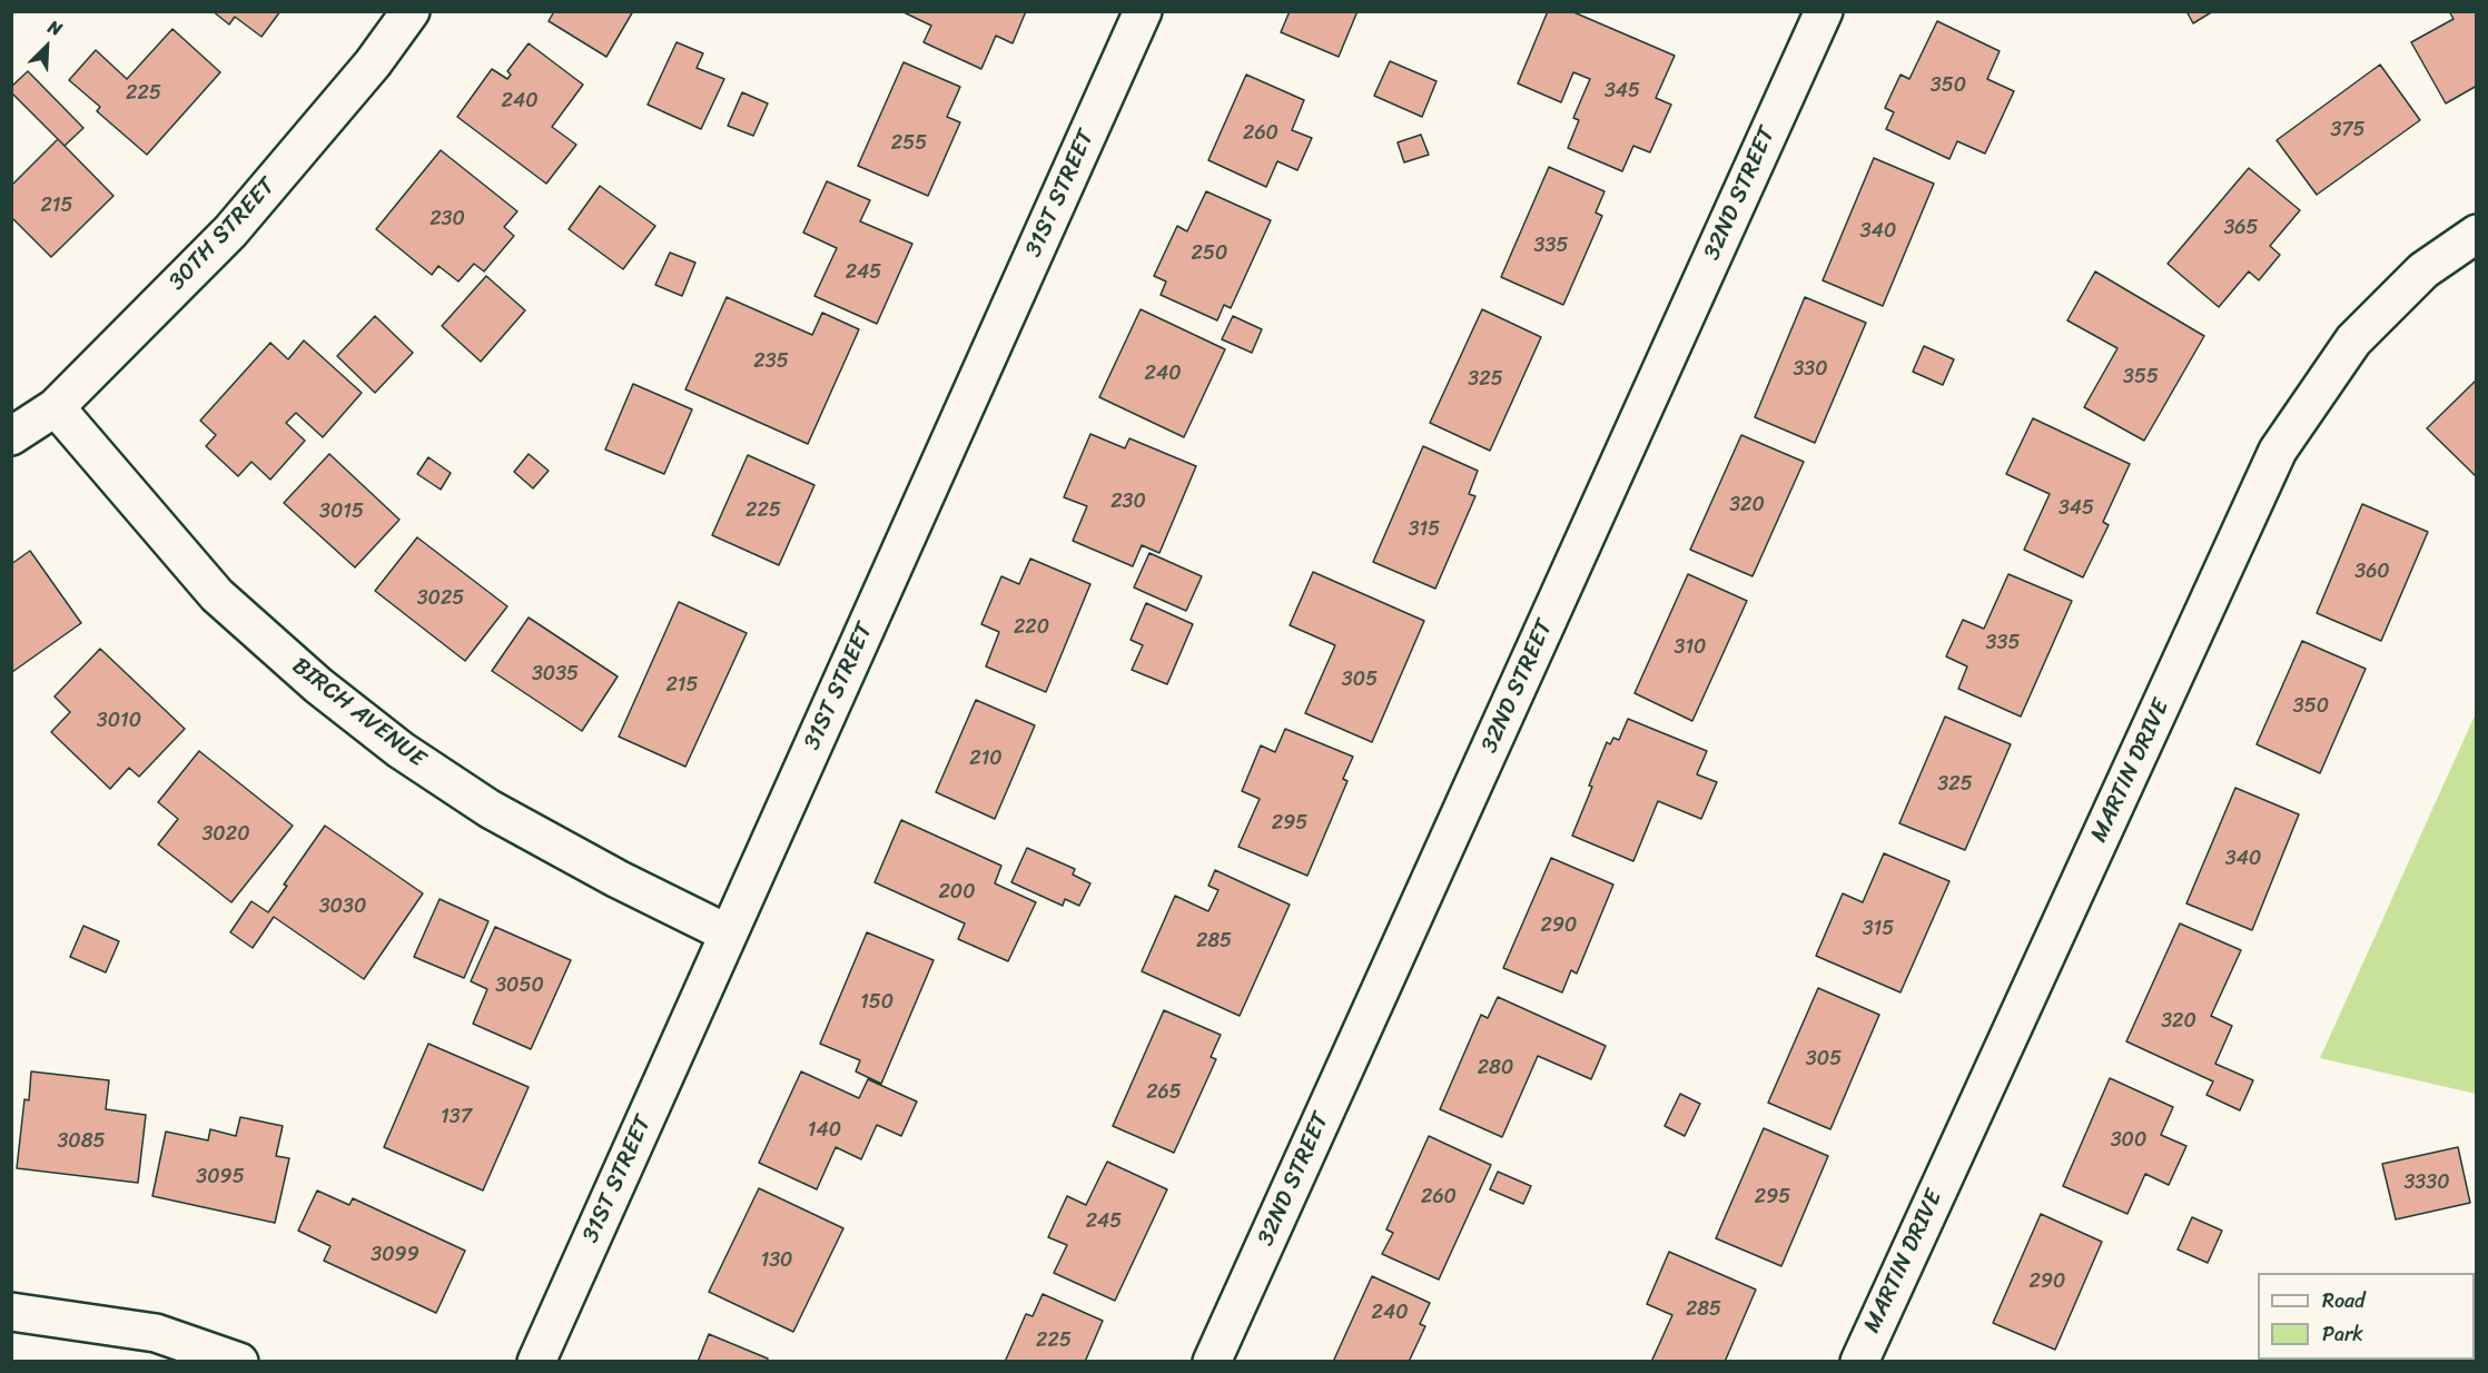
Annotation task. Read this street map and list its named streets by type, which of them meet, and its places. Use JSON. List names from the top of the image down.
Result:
{
  "streets": {
    "street": [
      "31ST STREET",
      "32ND STREET",
      "30TH STREET",
      "BIRCH AVENUE",
      "MARTIN DRIVE"
    ]
  },
  "crossings": [
    ["31ST STREET", "BIRCH AVENUE"],
    ["30TH STREET", "BIRCH AVENUE"]
  ],
  "house_numbers": [
    "350",
    "345",
    "225",
    "240",
    "375",
    "260",
    "255",
    "215",
    "230",
    "365",
    "340",
    "335",
    "250",
    "245",
    "235",
    "330",
    "240",
    "355",
    "325",
    "230",
    "320",
    "345",
    "225",
    "3015",
    "315",
    "360",
    "3025",
    "220",
    "335",
    "310",
    "3035",
    "305",
    "215",
    "350",
    "3010",
    "210",
    "325",
    "295",
    "3020",
    "340",
    "200",
    "3030",
    "290",
    "315",
    "285",
    "3050",
    "150",
    "320",
    "305",
    "280",
    "265",
    "137",
    "140",
    "300",
    "3085",
    "3095",
    "3330",
    "260",
    "295",
    "245",
    "3099",
    "130",
    "290",
    "285",
    "240",
    "225"
  ],
  "legend": ["Road", "Park"],
  "north": "top right"
}
